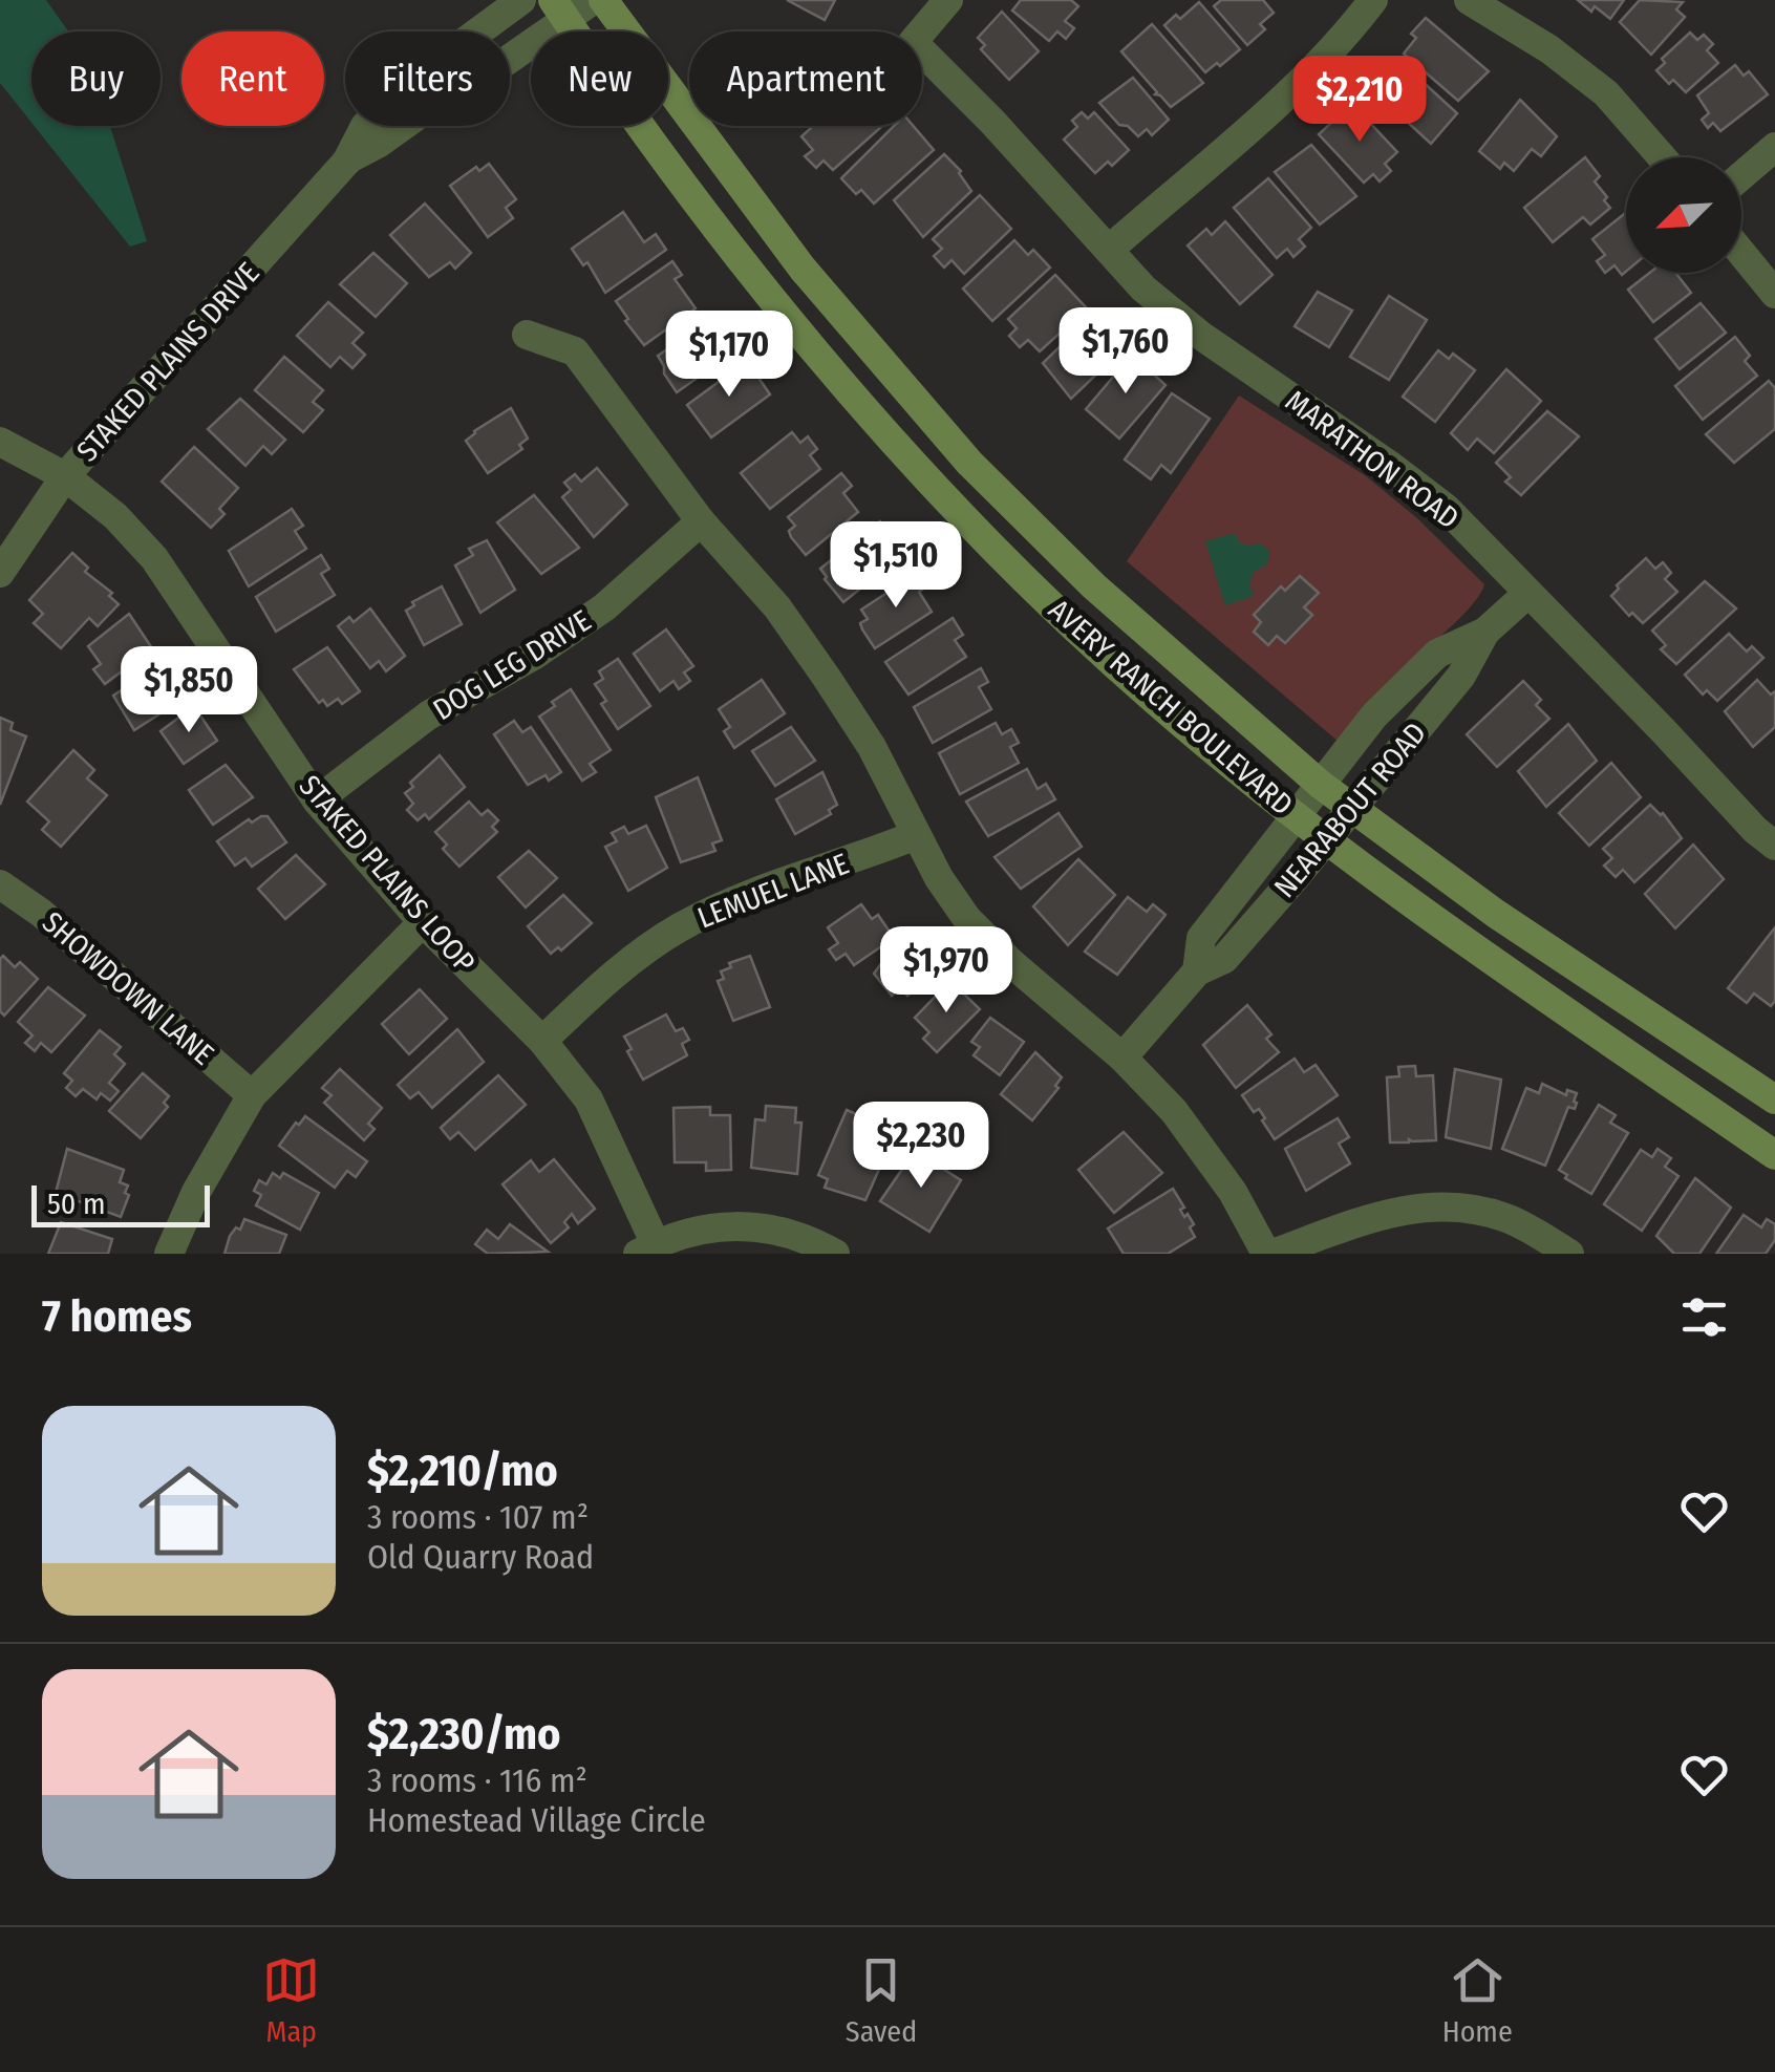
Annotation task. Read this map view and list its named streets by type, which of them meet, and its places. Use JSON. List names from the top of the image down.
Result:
{
  "streets": {
    "main road": ["AVERY RANCH BOULEVARD"],
    "street": [
      "STAKED PLAINS DRIVE",
      "MARATHON ROAD",
      "DOG LEG DRIVE",
      "NEARABOUT ROAD",
      "STAKED PLAINS LOOP",
      "LEMUEL LANE",
      "SHOWDOWN LANE"
    ]
  },
  "crossings": [
    ["STAKED PLAINS DRIVE", "AVERY RANCH BOULEVARD"],
    ["STAKED PLAINS DRIVE", "STAKED PLAINS LOOP"],
    ["MARATHON ROAD", "NEARABOUT ROAD"],
    ["DOG LEG DRIVE", "STAKED PLAINS LOOP"],
    ["AVERY RANCH BOULEVARD", "NEARABOUT ROAD"],
    ["STAKED PLAINS LOOP", "LEMUEL LANE"]
  ],
  "scale_bar": "50 m",
  "north": "bottom left",
  "page": {
    "chip": [
      "Buy",
      "Rent",
      "Filters",
      "New",
      "Apartment"
    ],
    "price": [
      "$2,210",
      "$1,760",
      "$1,170",
      "$1,510",
      "$1,850",
      "$1,970",
      "$2,230"
    ],
    "scale": "50 m",
    "heading": "7 homes",
    "list": [
      {
        "name": "$2,210/mo",
        "note": "3 rooms · 107 m² · Old Quarry Road"
      },
      {
        "name": "$2,230/mo",
        "note": "3 rooms · 116 m² · Homestead Village Circle"
      }
    ],
    "tabs": ["Map", "Saved", "Home"]
  }
}
